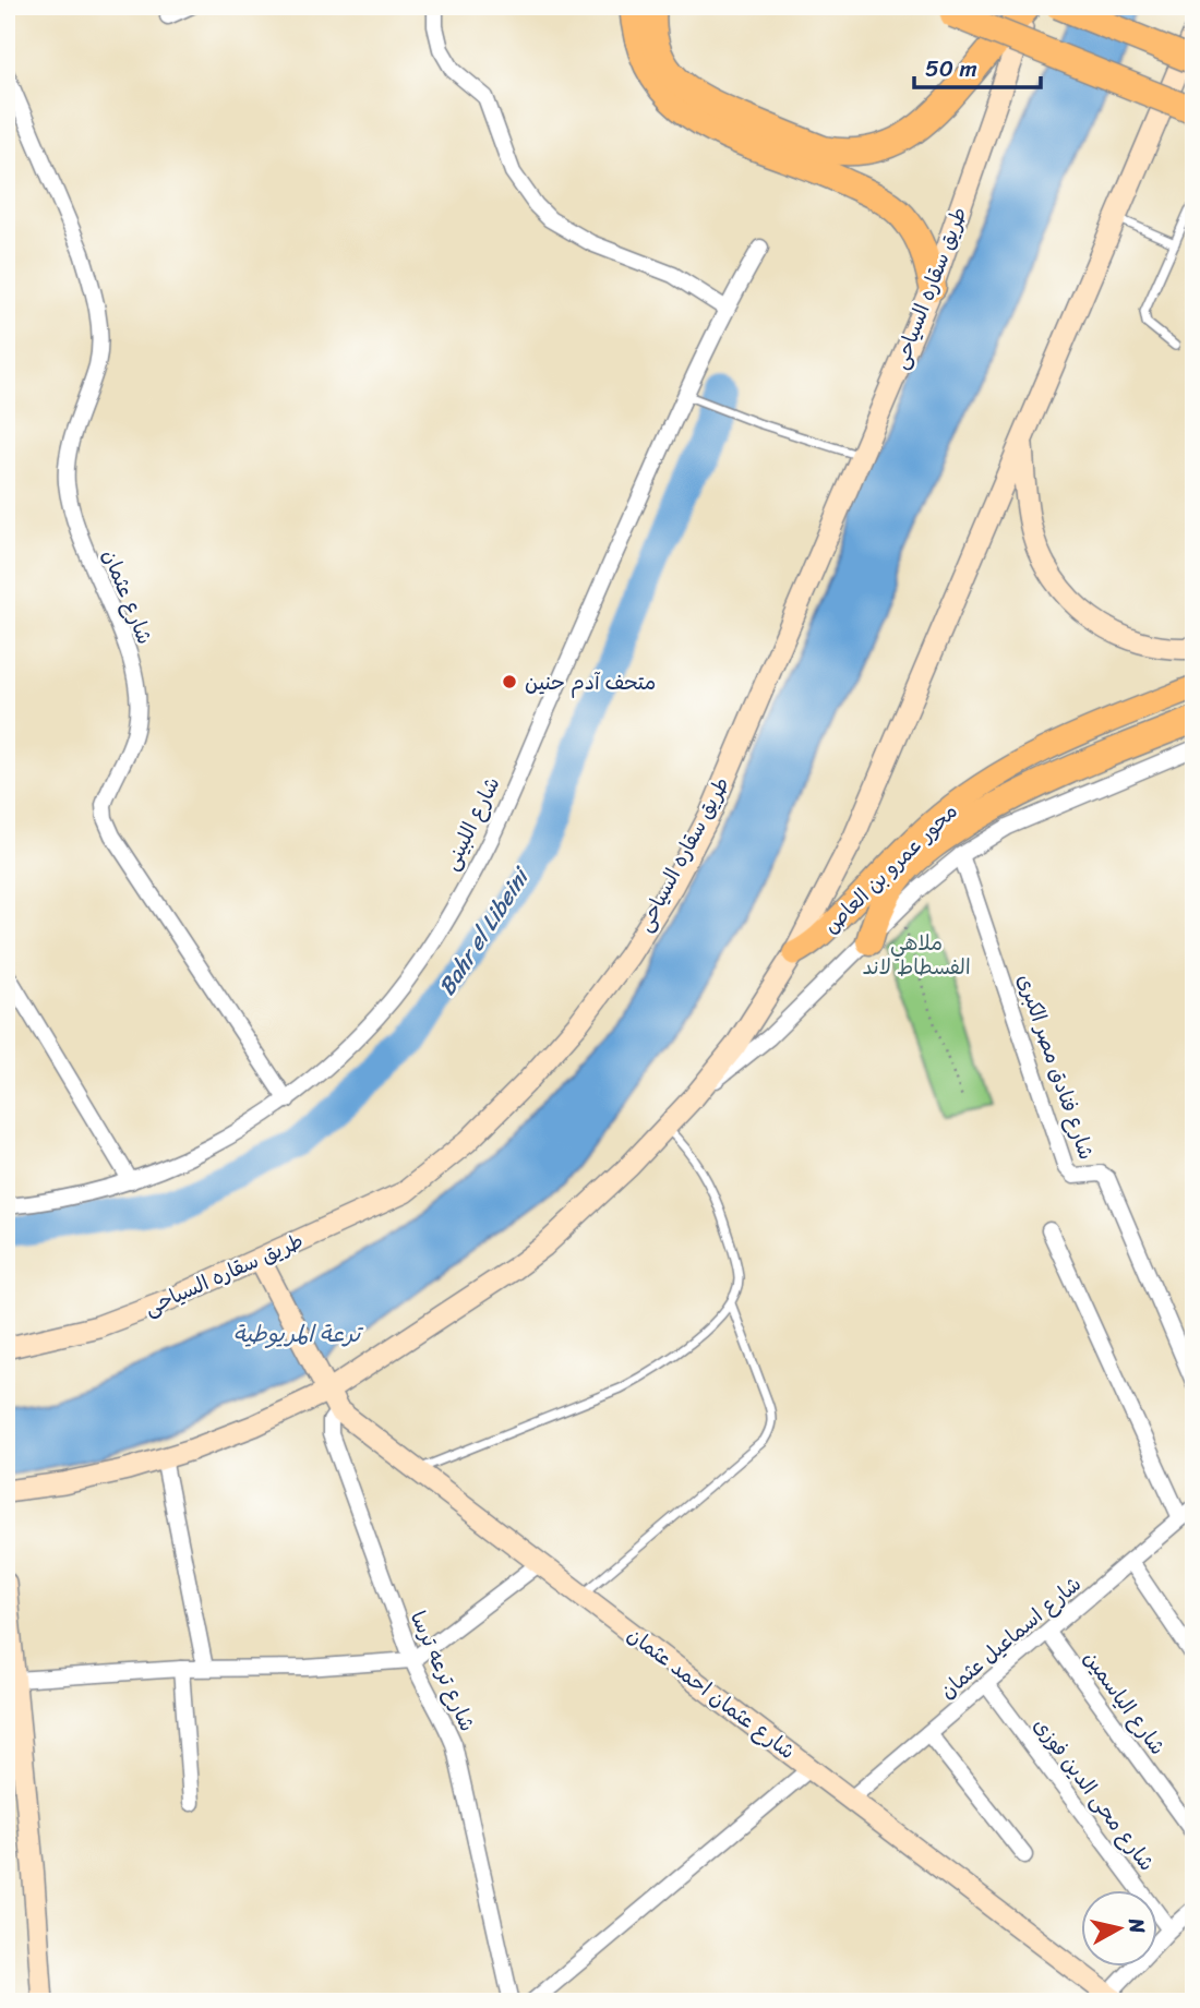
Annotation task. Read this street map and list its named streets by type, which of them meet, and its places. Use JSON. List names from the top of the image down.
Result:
{
  "streets": {
    "main road": ["طريق سقاره السياحى", "محور عمرو بن العاص", "شارع عثمان احمد عثمان"],
    "street": [
      "شارع عثمان",
      "شارع اللبينى",
      "شارع فنادق مصر الكبرى",
      "شارع اسماعيل عثمان",
      "شارع ترعه ترسا",
      "شارع الياسمين",
      "شارع محى الدين فوزى"
    ]
  },
  "crossings": [
    ["طريق سقاره السياحى", "شارع عثمان احمد عثمان"],
    ["شارع عثمان", "شارع اللبينى"],
    ["شارع اسماعيل عثمان", "شارع عثمان احمد عثمان"],
    ["شارع اسماعيل عثمان", "شارع الياسمين"],
    ["شارع اسماعيل عثمان", "شارع محى الدين فوزى"],
    ["شارع ترعه ترسا", "شارع عثمان احمد عثمان"]
  ],
  "water": ["Bahr el Libeini", "ترعة المريوطية"],
  "parks": ["ملاهي الفسطاط لاند"],
  "places": ["متحف آدم حنين"],
  "scale_bar": "50 m",
  "north": "right"
}
